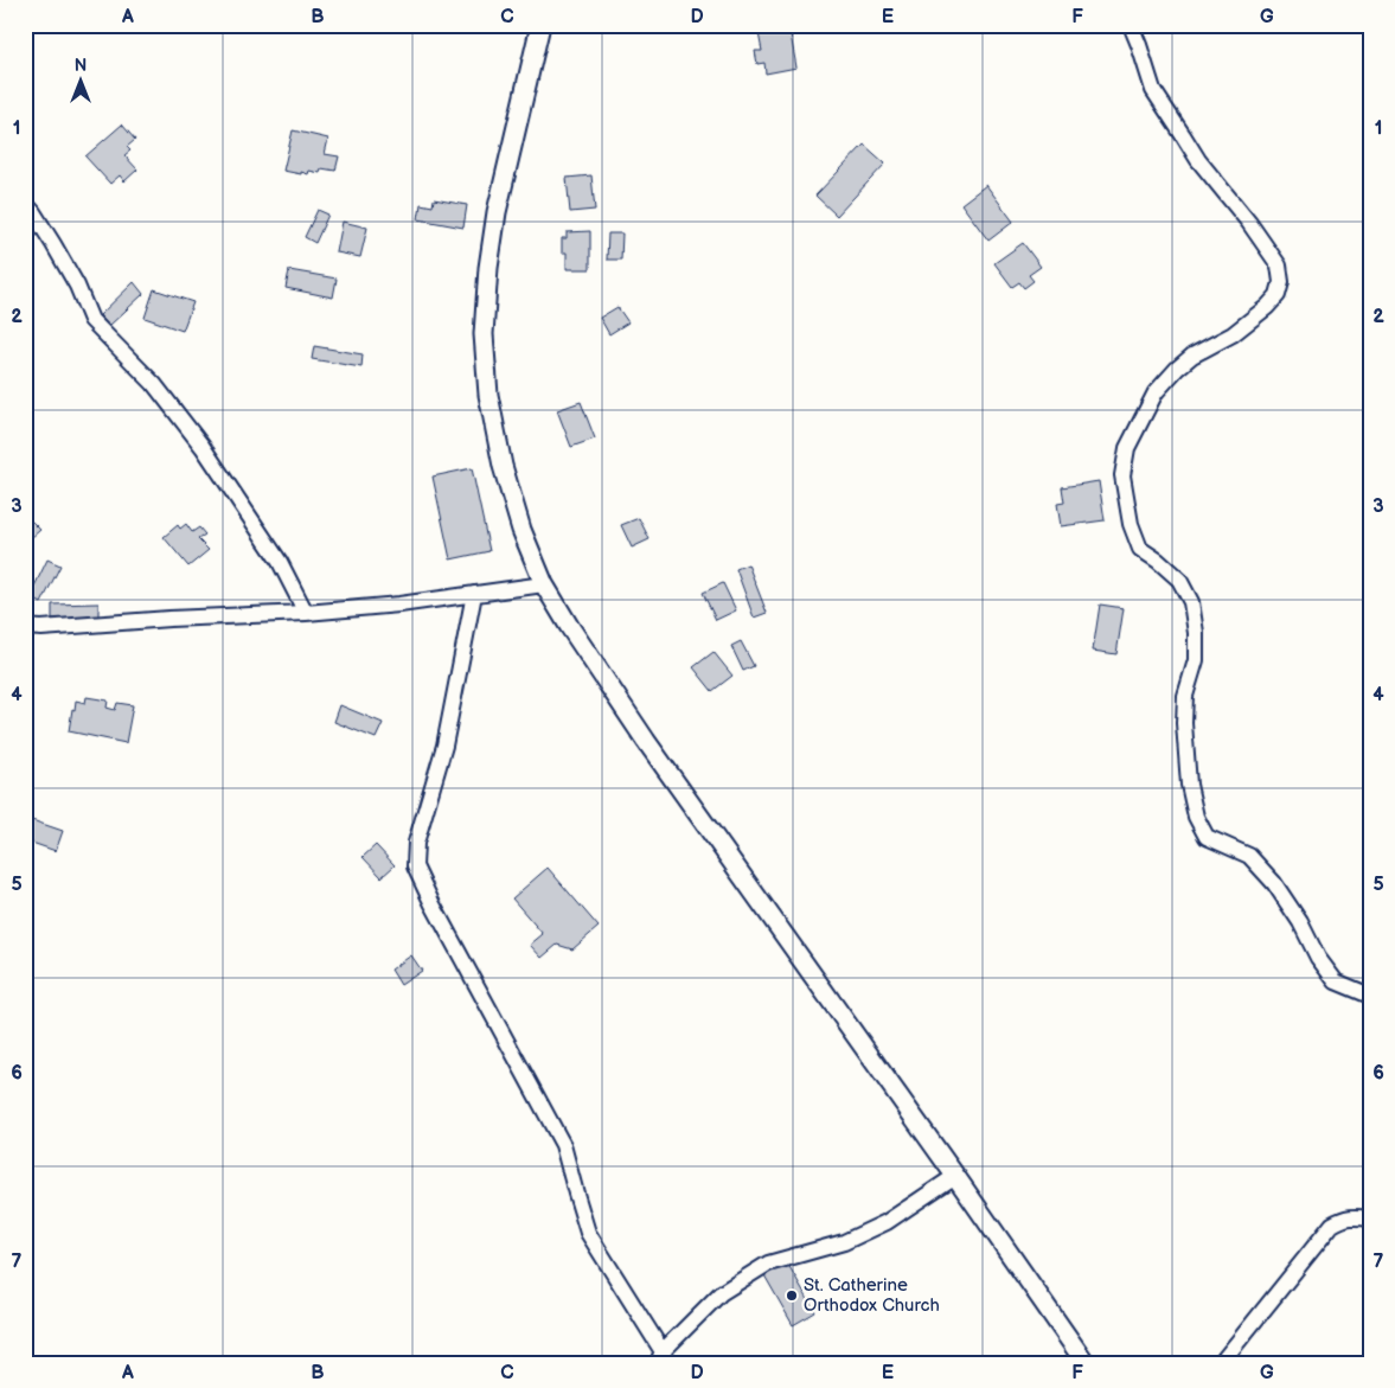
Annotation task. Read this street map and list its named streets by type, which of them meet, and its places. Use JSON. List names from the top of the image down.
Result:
{
  "places": ["St. Catherine Orthodox Church"],
  "north": "top",
  "grid": {
    "columns": [
      "A",
      "B",
      "C",
      "D",
      "E",
      "F",
      "G"
    ],
    "rows": [
      "1",
      "2",
      "3",
      "4",
      "5",
      "6",
      "7"
    ]
  }
}
